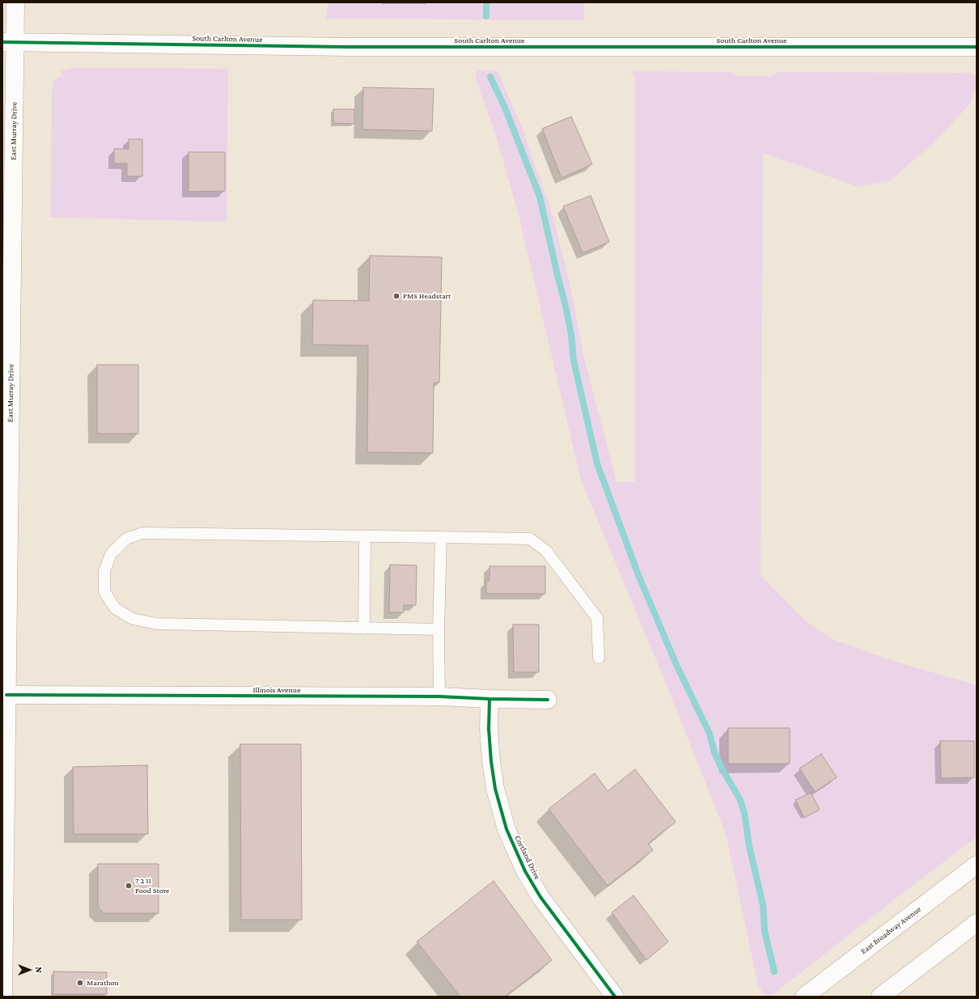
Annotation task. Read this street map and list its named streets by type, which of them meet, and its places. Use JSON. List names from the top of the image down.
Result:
{
  "streets": {
    "main road": [
      "South Carlton Avenue",
      "East Murray Drive",
      "Illinois Avenue",
      "Cortland Drive",
      "East Broadway Avenue"
    ]
  },
  "crossings": [
    ["South Carlton Avenue", "East Murray Drive"],
    ["East Murray Drive", "Illinois Avenue"],
    ["Illinois Avenue", "Cortland Drive"]
  ],
  "places": ["PMS Headstart", "7 2 11 Food Store", "Marathon"],
  "north": "right"
}
